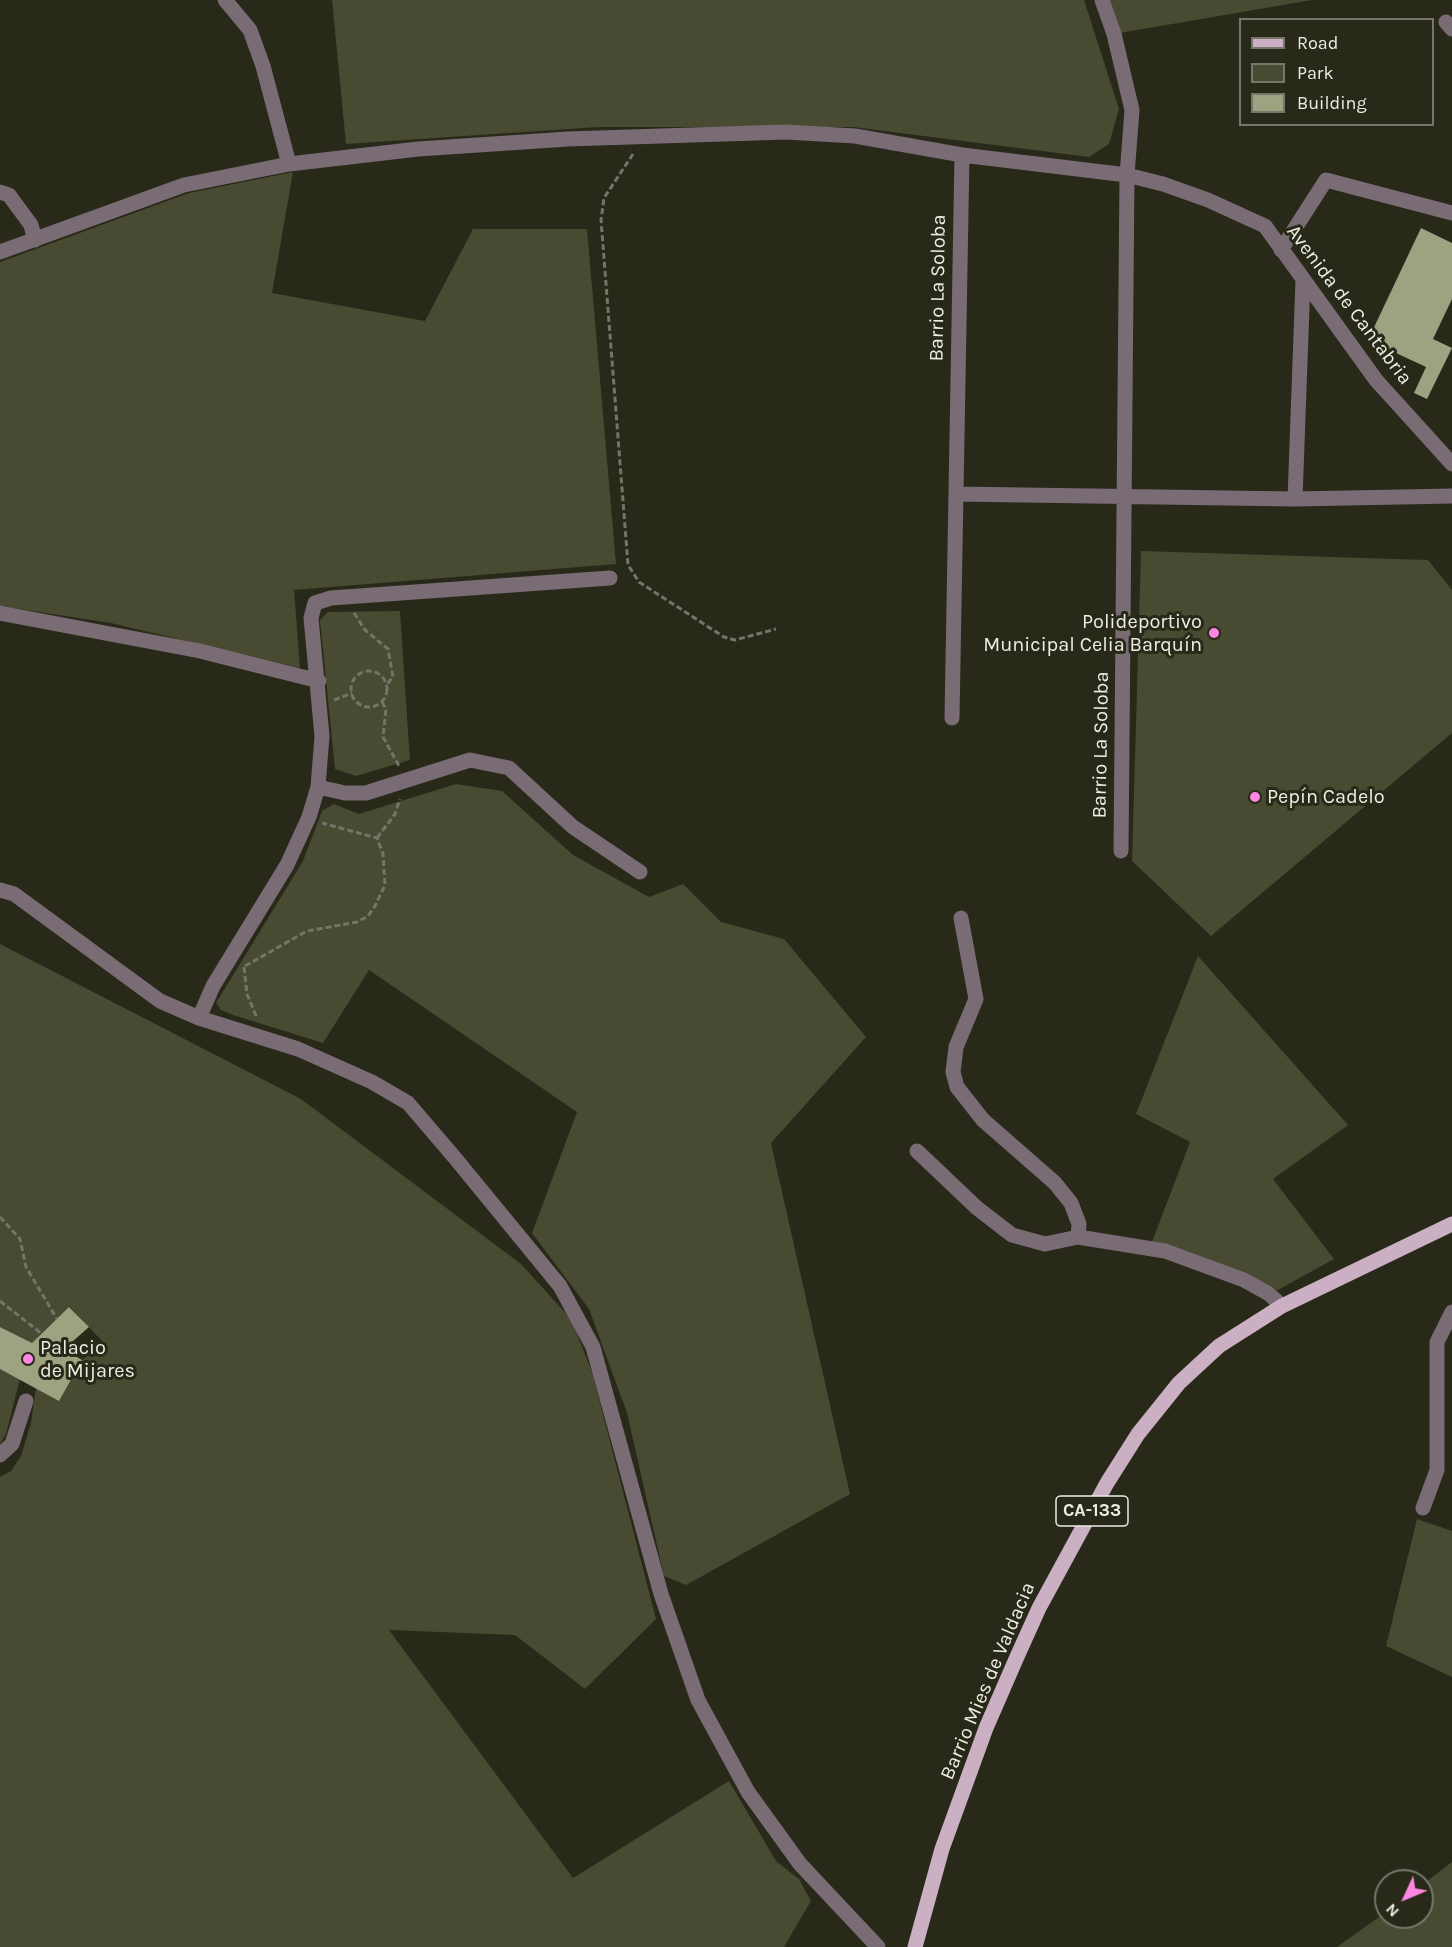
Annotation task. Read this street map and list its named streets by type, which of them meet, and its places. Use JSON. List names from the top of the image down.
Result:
{
  "streets": {
    "main road": ["CA-133", "Barrio Mies de Valdacia"],
    "street": ["Barrio La Soloba", "Avenida de Cantabria"]
  },
  "crossings": [
    ["Barrio La Soloba", "Avenida de Cantabria"]
  ],
  "places": ["Polideportivo Municipal Celia Barquín", "Pepín Cadelo", "Palacio de Mijares"],
  "legend": ["Road", "Park", "Building"],
  "north": "bottom left"
}
